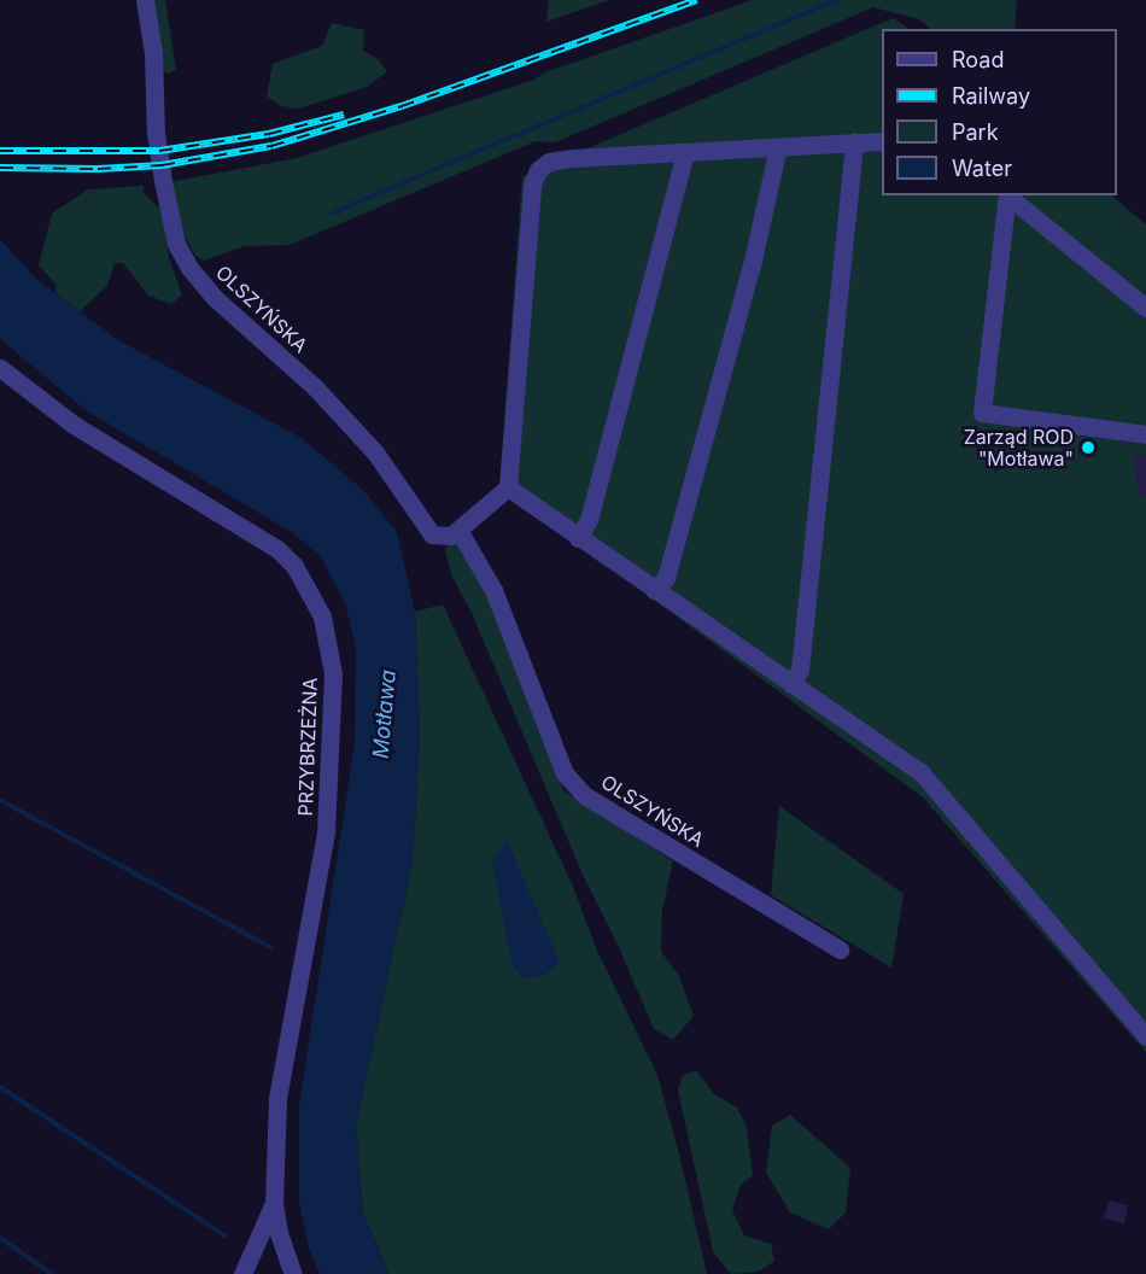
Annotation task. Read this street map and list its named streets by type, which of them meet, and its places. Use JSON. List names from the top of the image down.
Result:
{
  "streets": {
    "street": ["OLSZYŃSKA", "PRZYBRZEŻNA"]
  },
  "water": ["Motława"],
  "places": ["Zarząd ROD \"Motława\""],
  "legend": [
    "Road",
    "Railway",
    "Park",
    "Water"
  ]
}
